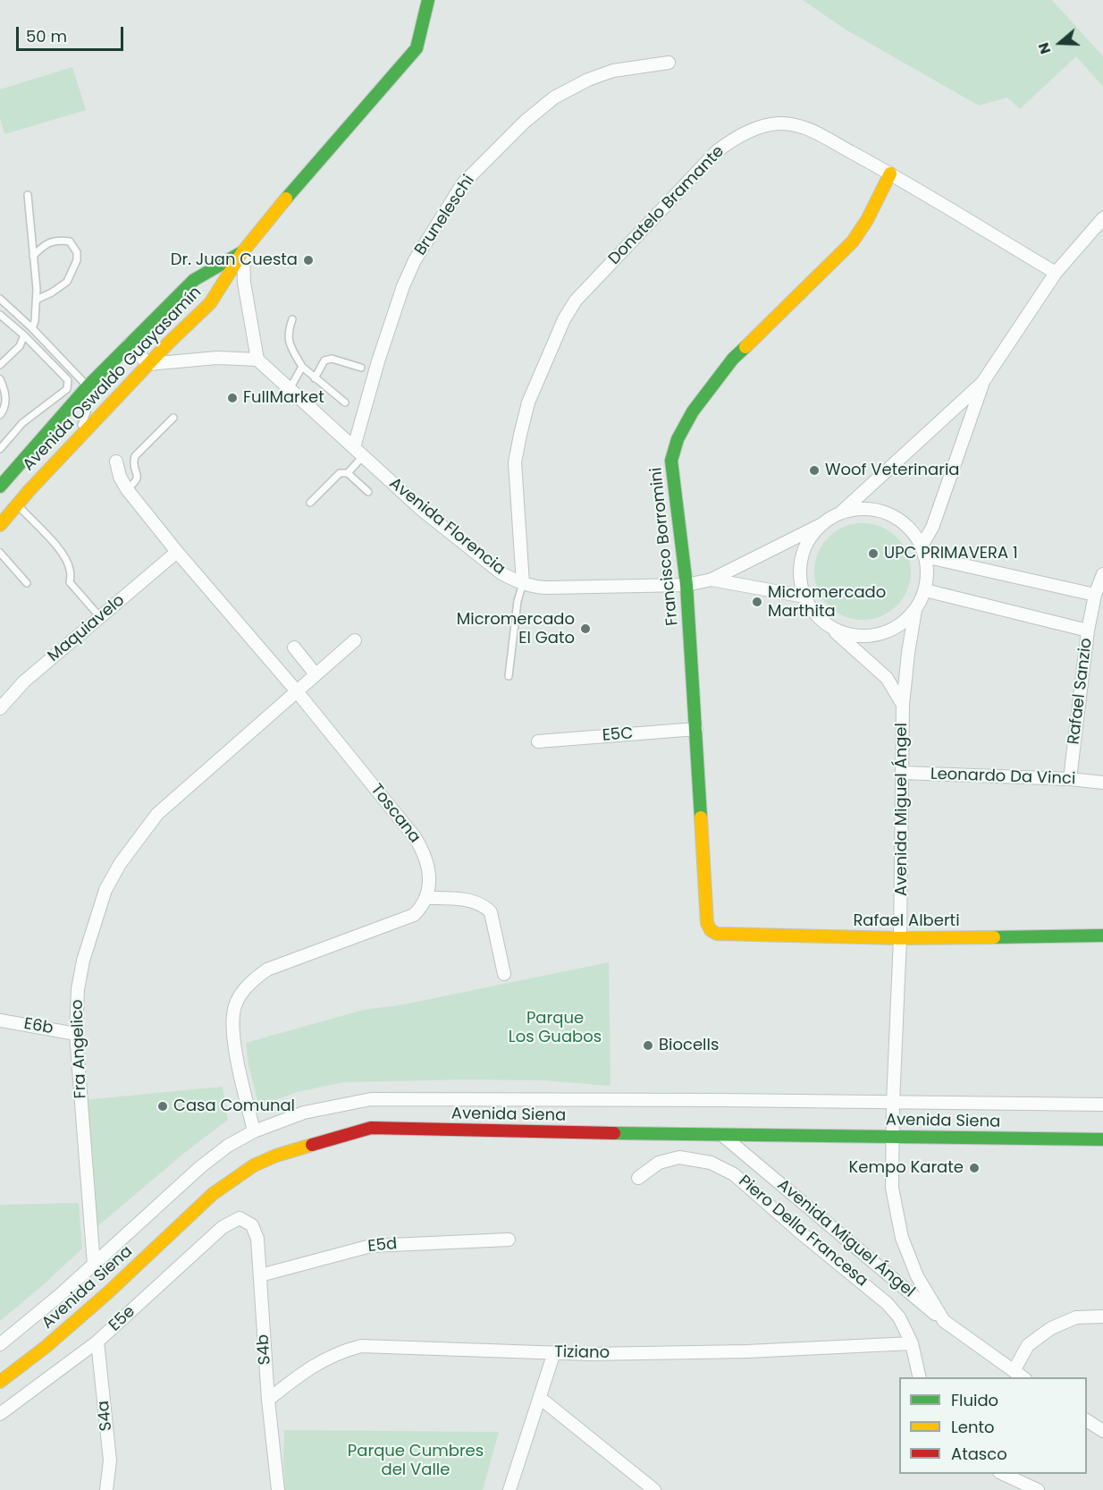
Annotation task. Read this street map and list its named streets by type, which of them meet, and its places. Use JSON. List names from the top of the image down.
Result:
{
  "streets": {
    "street": [
      "Donatelo Bramante",
      "Bruneleschi",
      "Avenida Oswaldo Guayasamín",
      "Avenida Florencia",
      "Francisco Borromini",
      "Maquiavelo",
      "Rafael Sanzio",
      "E5C",
      "Leonardo Da Vinci",
      "Avenida Miguel Ángel",
      "Toscana",
      "Rafael Alberti",
      "E6b",
      "Fra Angelico",
      "Avenida Siena",
      "Piero Della Francesa",
      "E5d",
      "E5e",
      "S4b",
      "Tiziano",
      "S4a"
    ]
  },
  "crossings": [
    ["Donatelo Bramante", "Avenida Florencia"],
    ["Donatelo Bramante", "Francisco Borromini"],
    ["Bruneleschi", "Avenida Florencia"],
    ["Avenida Florencia", "Francisco Borromini"],
    ["Avenida Florencia", "Avenida Miguel Ángel"],
    ["Francisco Borromini", "E5C"],
    ["Francisco Borromini", "Rafael Alberti"],
    ["Maquiavelo", "Toscana"],
    ["Rafael Sanzio", "Leonardo Da Vinci"],
    ["Leonardo Da Vinci", "Avenida Miguel Ángel"],
    ["Avenida Miguel Ángel", "Rafael Alberti"],
    ["Avenida Miguel Ángel", "Avenida Siena"],
    ["Toscana", "Fra Angelico"],
    ["E6b", "Fra Angelico"],
    ["Fra Angelico", "Avenida Siena"],
    ["Piero Della Francesa", "Tiziano"],
    ["E5d", "S4b"],
    ["E5e", "S4b"],
    ["E5e", "S4a"],
    ["S4b", "Tiziano"]
  ],
  "parks": ["Parque Los Guabos", "Parque Cumbres del Valle"],
  "places": [
    "Dr. Juan Cuesta",
    "FullMarket",
    "Woof Veterinaria",
    "UPC PRIMAVERA 1",
    "Micromercado Marthita",
    "Micromercado El Gato",
    "Biocells",
    "Casa Comunal",
    "Kempo Karate"
  ],
  "legend": ["Fluido", "Lento", "Atasco"],
  "scale_bar": "50 m",
  "north": "left"
}
